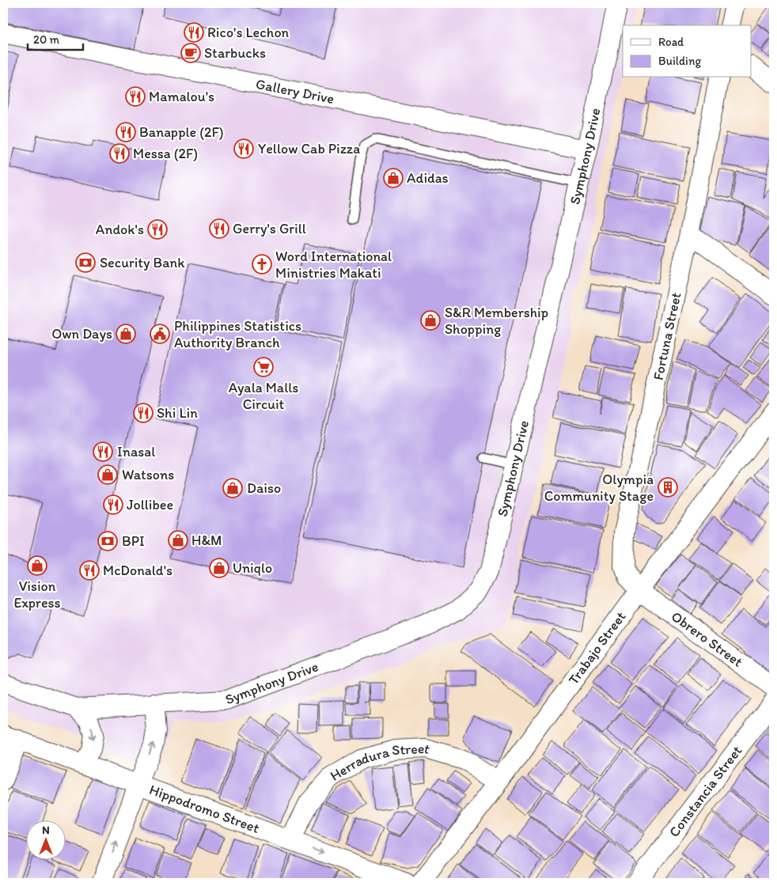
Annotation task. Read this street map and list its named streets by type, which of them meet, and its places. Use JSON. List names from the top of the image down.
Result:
{
  "streets": {
    "street": [
      "Gallery Drive",
      "Symphony Drive",
      "Fortuna Street",
      "Obrero Street",
      "Trabajo Street",
      "Herradura Street",
      "Constancia Street",
      "Hippodromo Street"
    ]
  },
  "crossings": [
    ["Gallery Drive", "Symphony Drive"],
    ["Fortuna Street", "Obrero Street"],
    ["Fortuna Street", "Trabajo Street"],
    ["Obrero Street", "Trabajo Street"],
    ["Trabajo Street", "Herradura Street"],
    ["Herradura Street", "Hippodromo Street"]
  ],
  "places": {
    "restaurant": [
      "Rico's Lechon",
      "Mamalou's",
      "Banapple (2F)",
      "Yellow Cab Pizza",
      "Messa (2F)",
      "Gerry's Grill",
      "Andok's",
      "Shi Lin",
      "Inasal",
      "Jollibee",
      "McDonald's"
    ],
    "cafe": ["Starbucks"],
    "shop": [
      "Adidas",
      "S&R Membership Shopping",
      "Own Days",
      "Watsons",
      "Daiso",
      "H&M",
      "Vision Express",
      "Uniqlo"
    ],
    "bank": ["Security Bank", "BPI"],
    "church": ["Word International Ministries Makati"],
    "public building": ["Philippines Statistics Authority Branch"],
    "supermarket": ["Ayala Malls Circuit"],
    "building": ["Olympia Community Stage"]
  },
  "legend": ["Road", "Building"],
  "scale_bar": "20 m",
  "north": "top"
}
